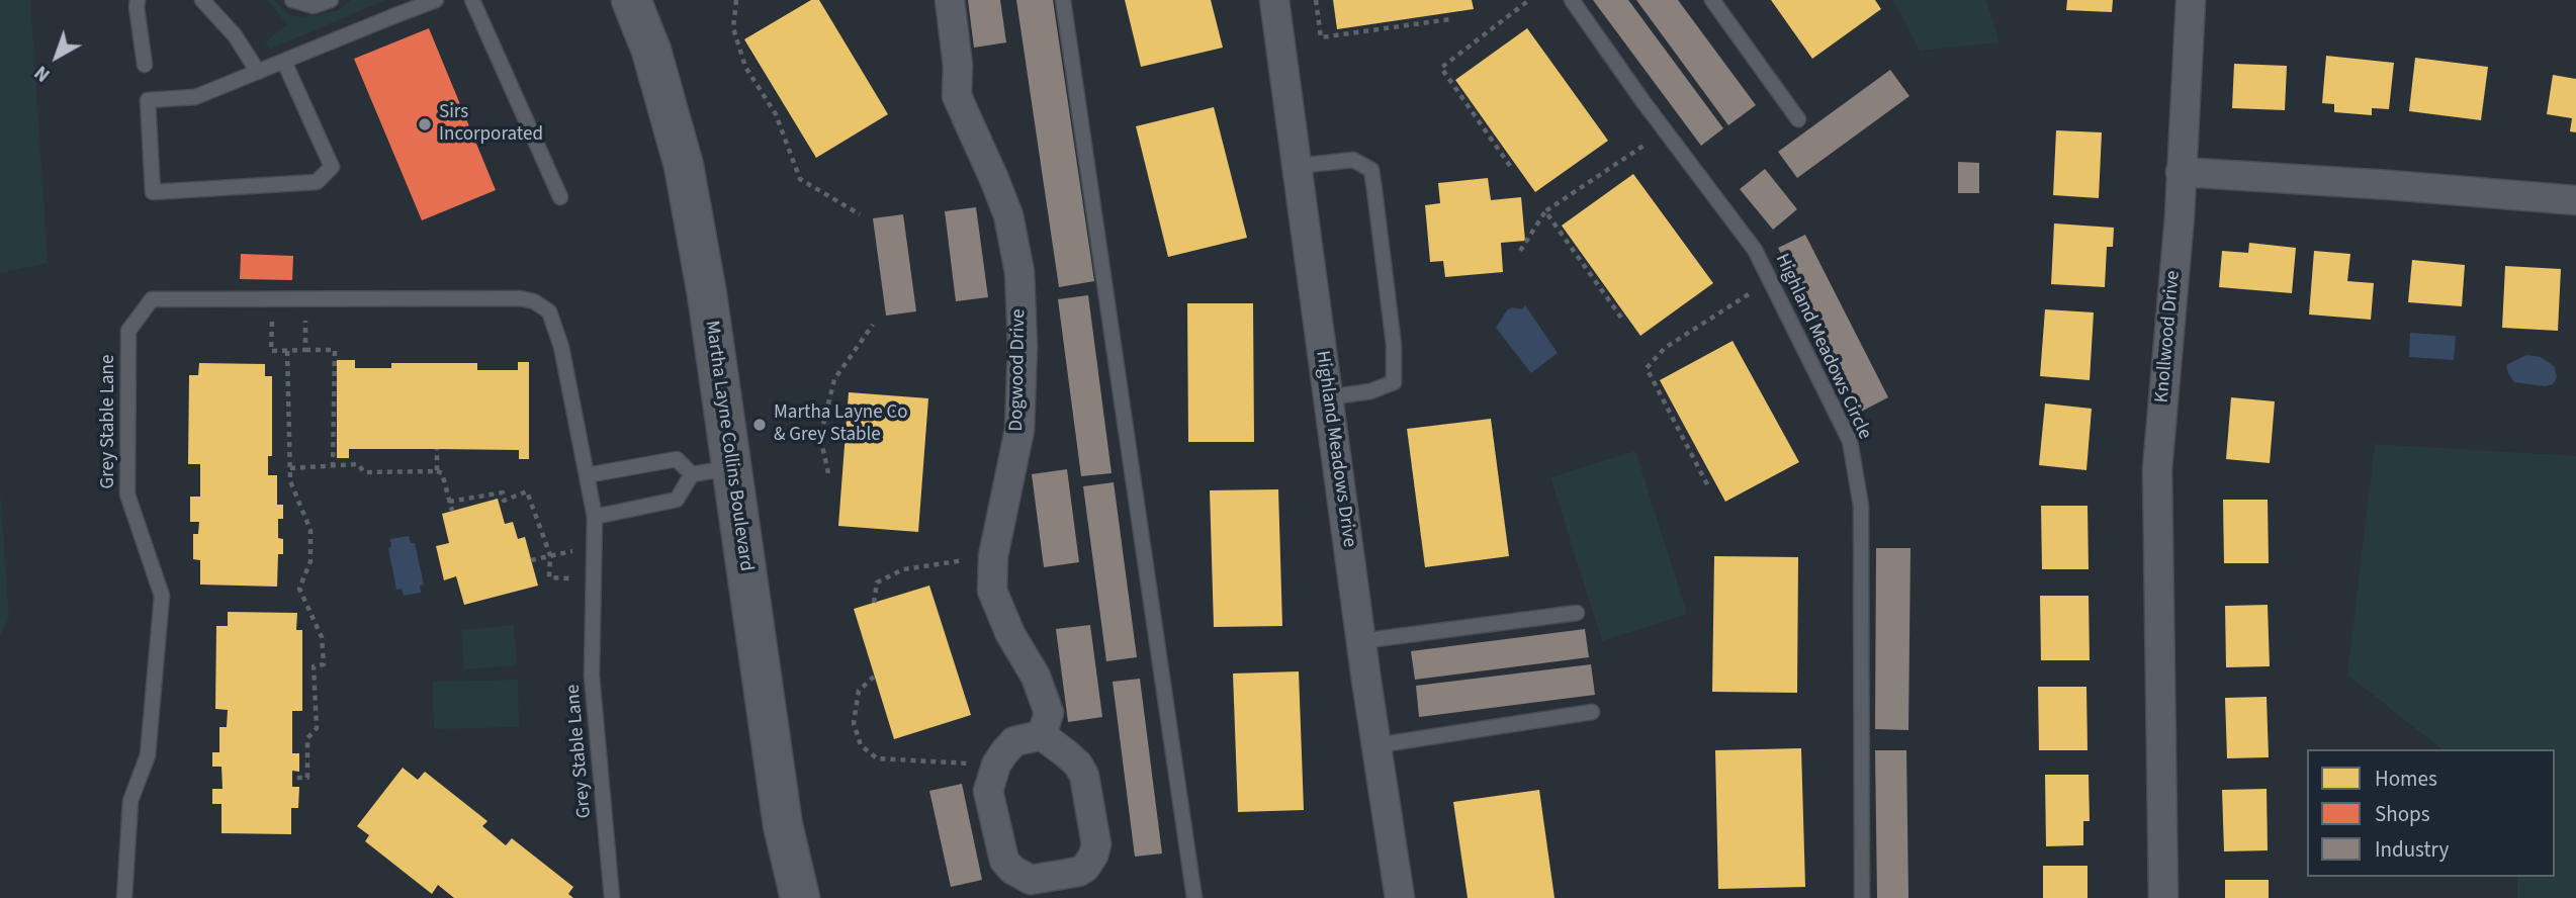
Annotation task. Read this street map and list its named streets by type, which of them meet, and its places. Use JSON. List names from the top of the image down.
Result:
{
  "streets": {
    "main road": ["Martha Layne Collins Boulevard"],
    "street": ["Knollwood Drive", "Dogwood Drive", "Highland Meadows Drive"],
    "lane": ["Highland Meadows Circle", "Grey Stable Lane"]
  },
  "places": ["Sirs Incorporated", "Martha Layne Co & Grey Stable"],
  "legend": ["Homes", "Shops", "Industry"],
  "north": "bottom left"
}
